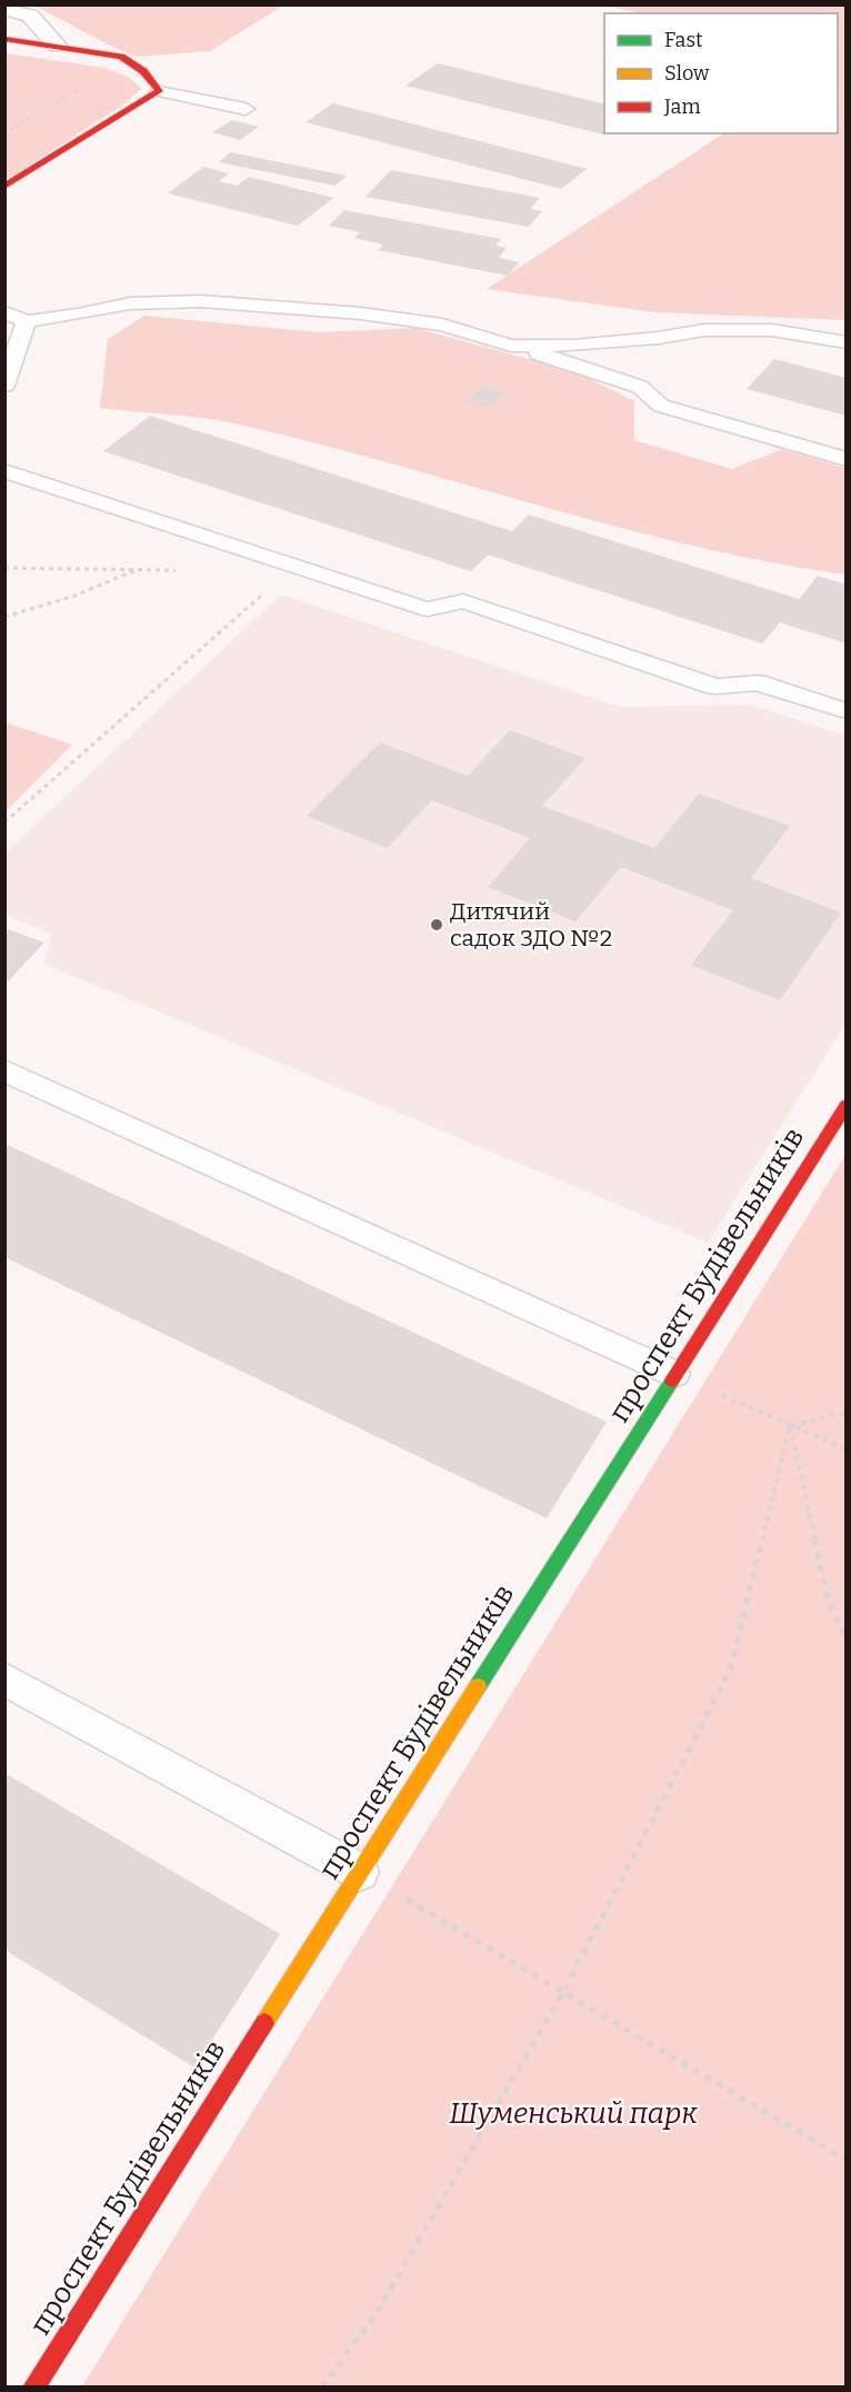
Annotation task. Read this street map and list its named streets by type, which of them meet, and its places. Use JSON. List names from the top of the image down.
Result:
{
  "streets": {
    "street": ["проспект Будівельників"]
  },
  "parks": ["Шуменський парк"],
  "places": ["Дитячий садок ЗДО №2"],
  "legend": ["Fast", "Slow", "Jam"]
}
